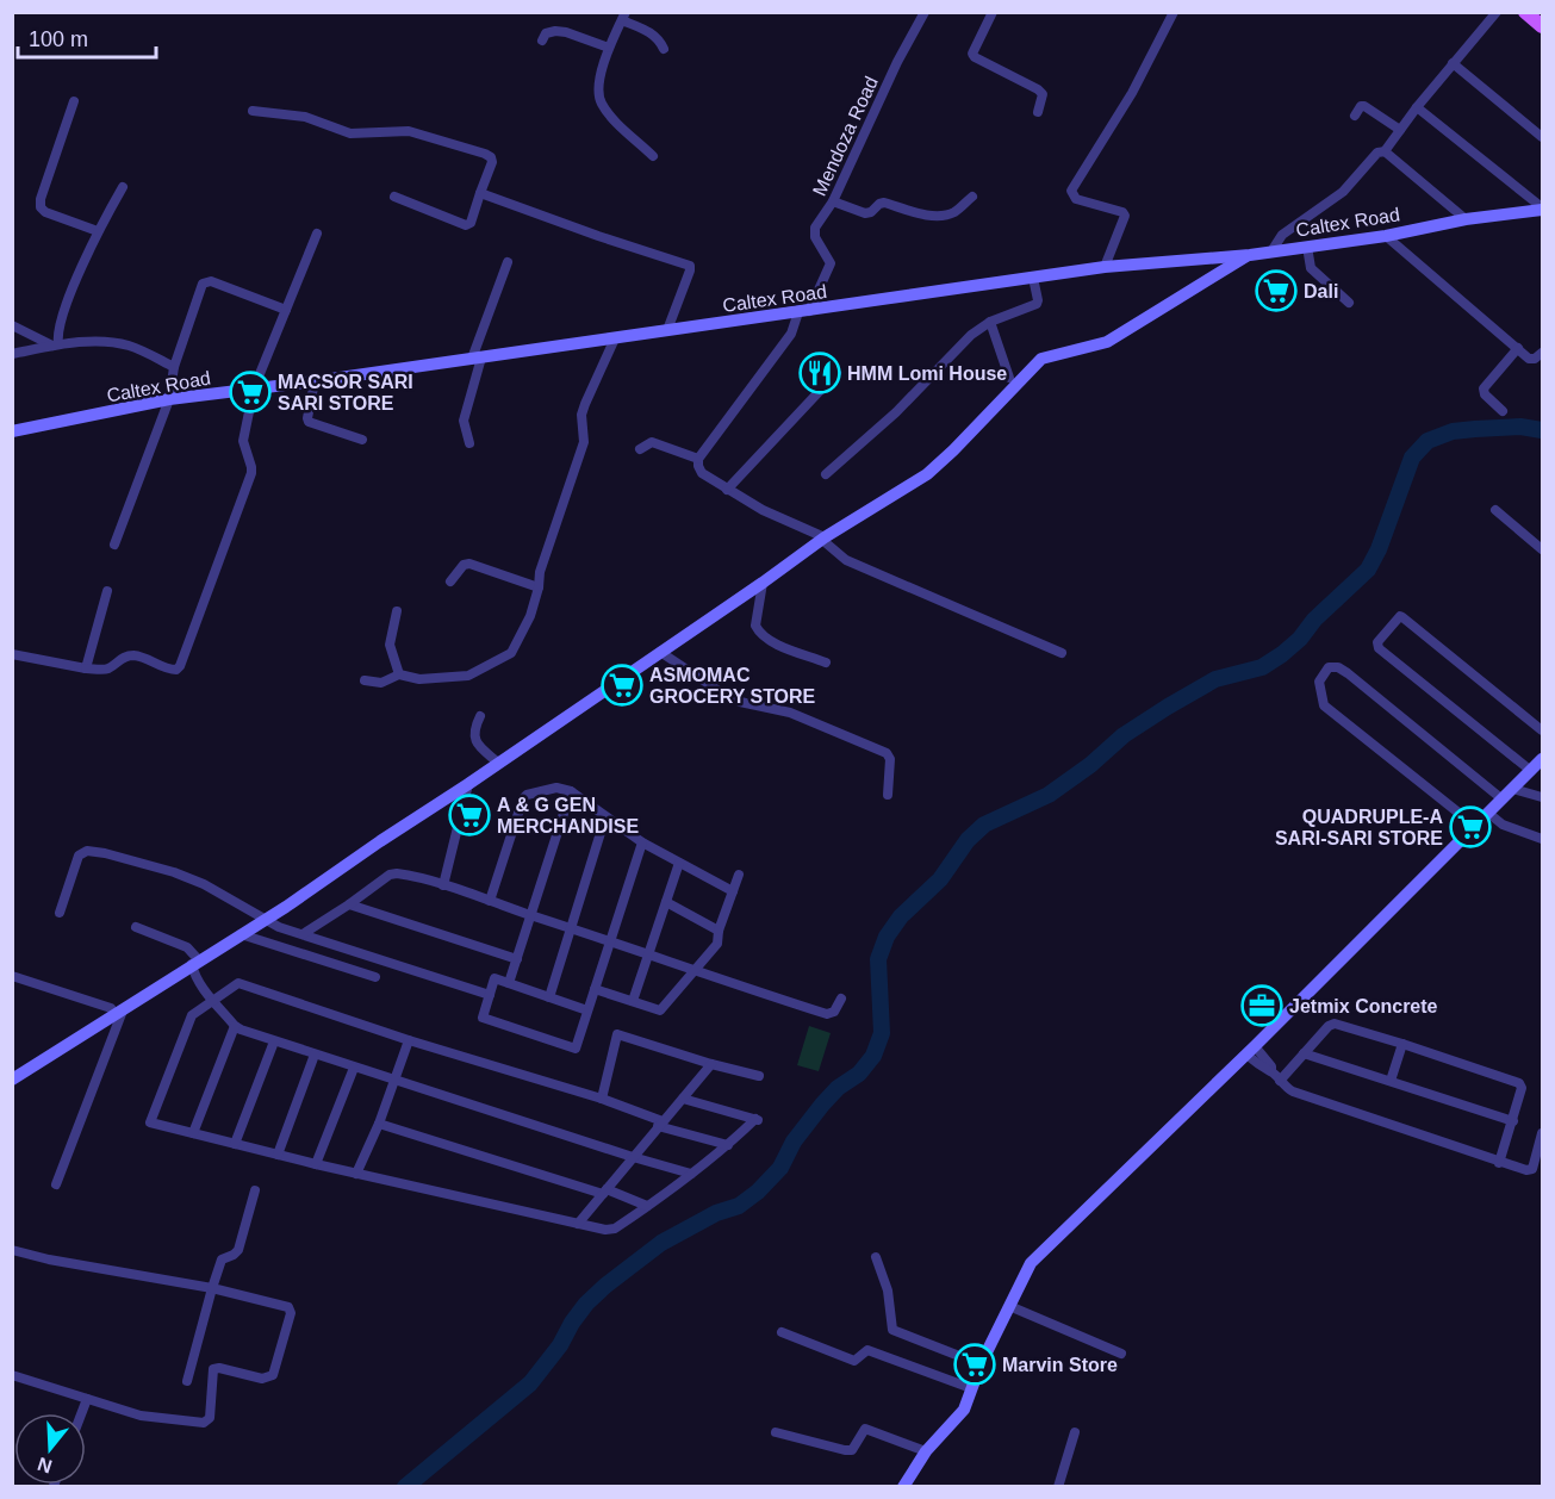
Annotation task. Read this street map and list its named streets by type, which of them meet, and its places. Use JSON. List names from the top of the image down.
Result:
{
  "streets": {
    "street": ["Mendoza Road", "Caltex Road"]
  },
  "crossings": [
    ["Mendoza Road", "Caltex Road"]
  ],
  "places": {
    "supermarket": [
      "Dali",
      "MACSOR SARI SARI STORE",
      "ASMOMAC GROCERY STORE",
      "A & G GEN MERCHANDISE",
      "QUADRUPLE-A SARI-SARI STORE",
      "Marvin Store"
    ],
    "restaurant": ["HMM Lomi House"],
    "office": ["Jetmix Concrete"]
  },
  "scale_bar": "100 m",
  "north": "bottom"
}
